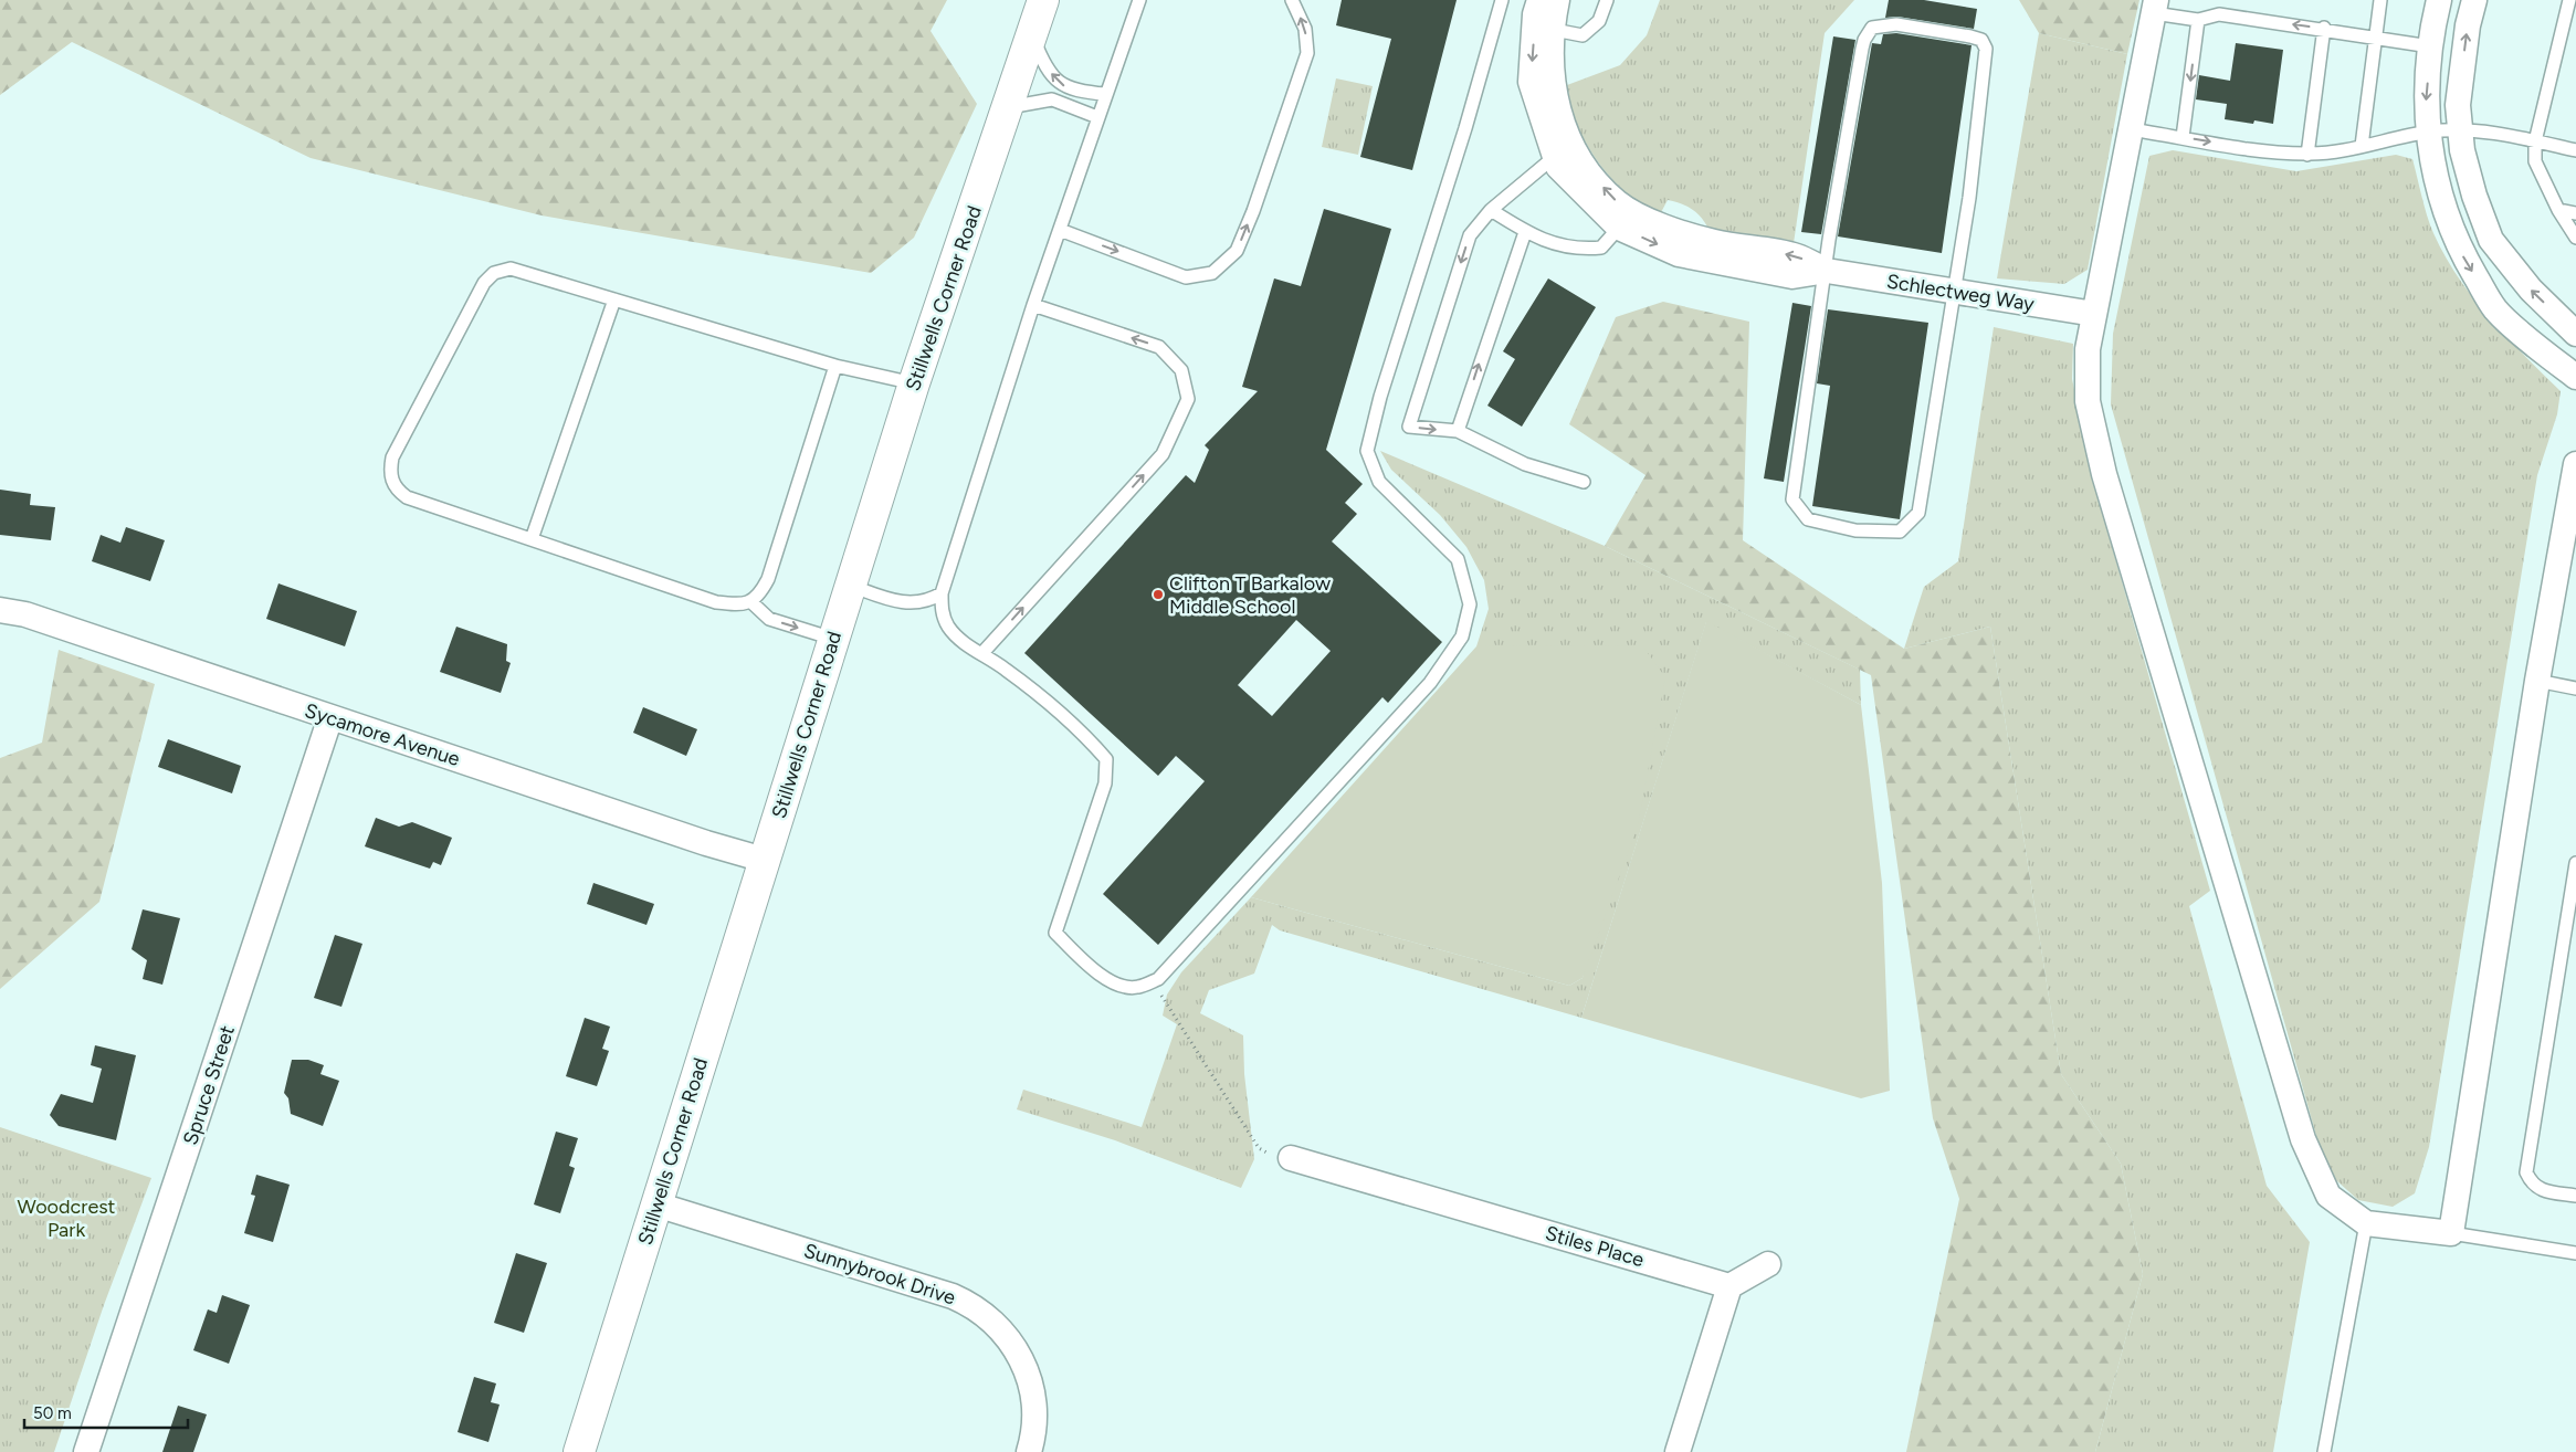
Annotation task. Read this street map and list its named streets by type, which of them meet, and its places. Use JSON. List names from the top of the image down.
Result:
{
  "streets": {
    "street": [
      "Schlectweg Way",
      "Stillwells Corner Road",
      "Sycamore Avenue",
      "Spruce Street",
      "Stiles Place",
      "Sunnybrook Drive"
    ]
  },
  "crossings": [
    ["Stillwells Corner Road", "Sycamore Avenue"],
    ["Stillwells Corner Road", "Sunnybrook Drive"],
    ["Sycamore Avenue", "Spruce Street"]
  ],
  "parks": ["Woodcrest Park"],
  "places": ["Clifton T Barkalow Middle School"],
  "scale_bar": "50 m"
}
